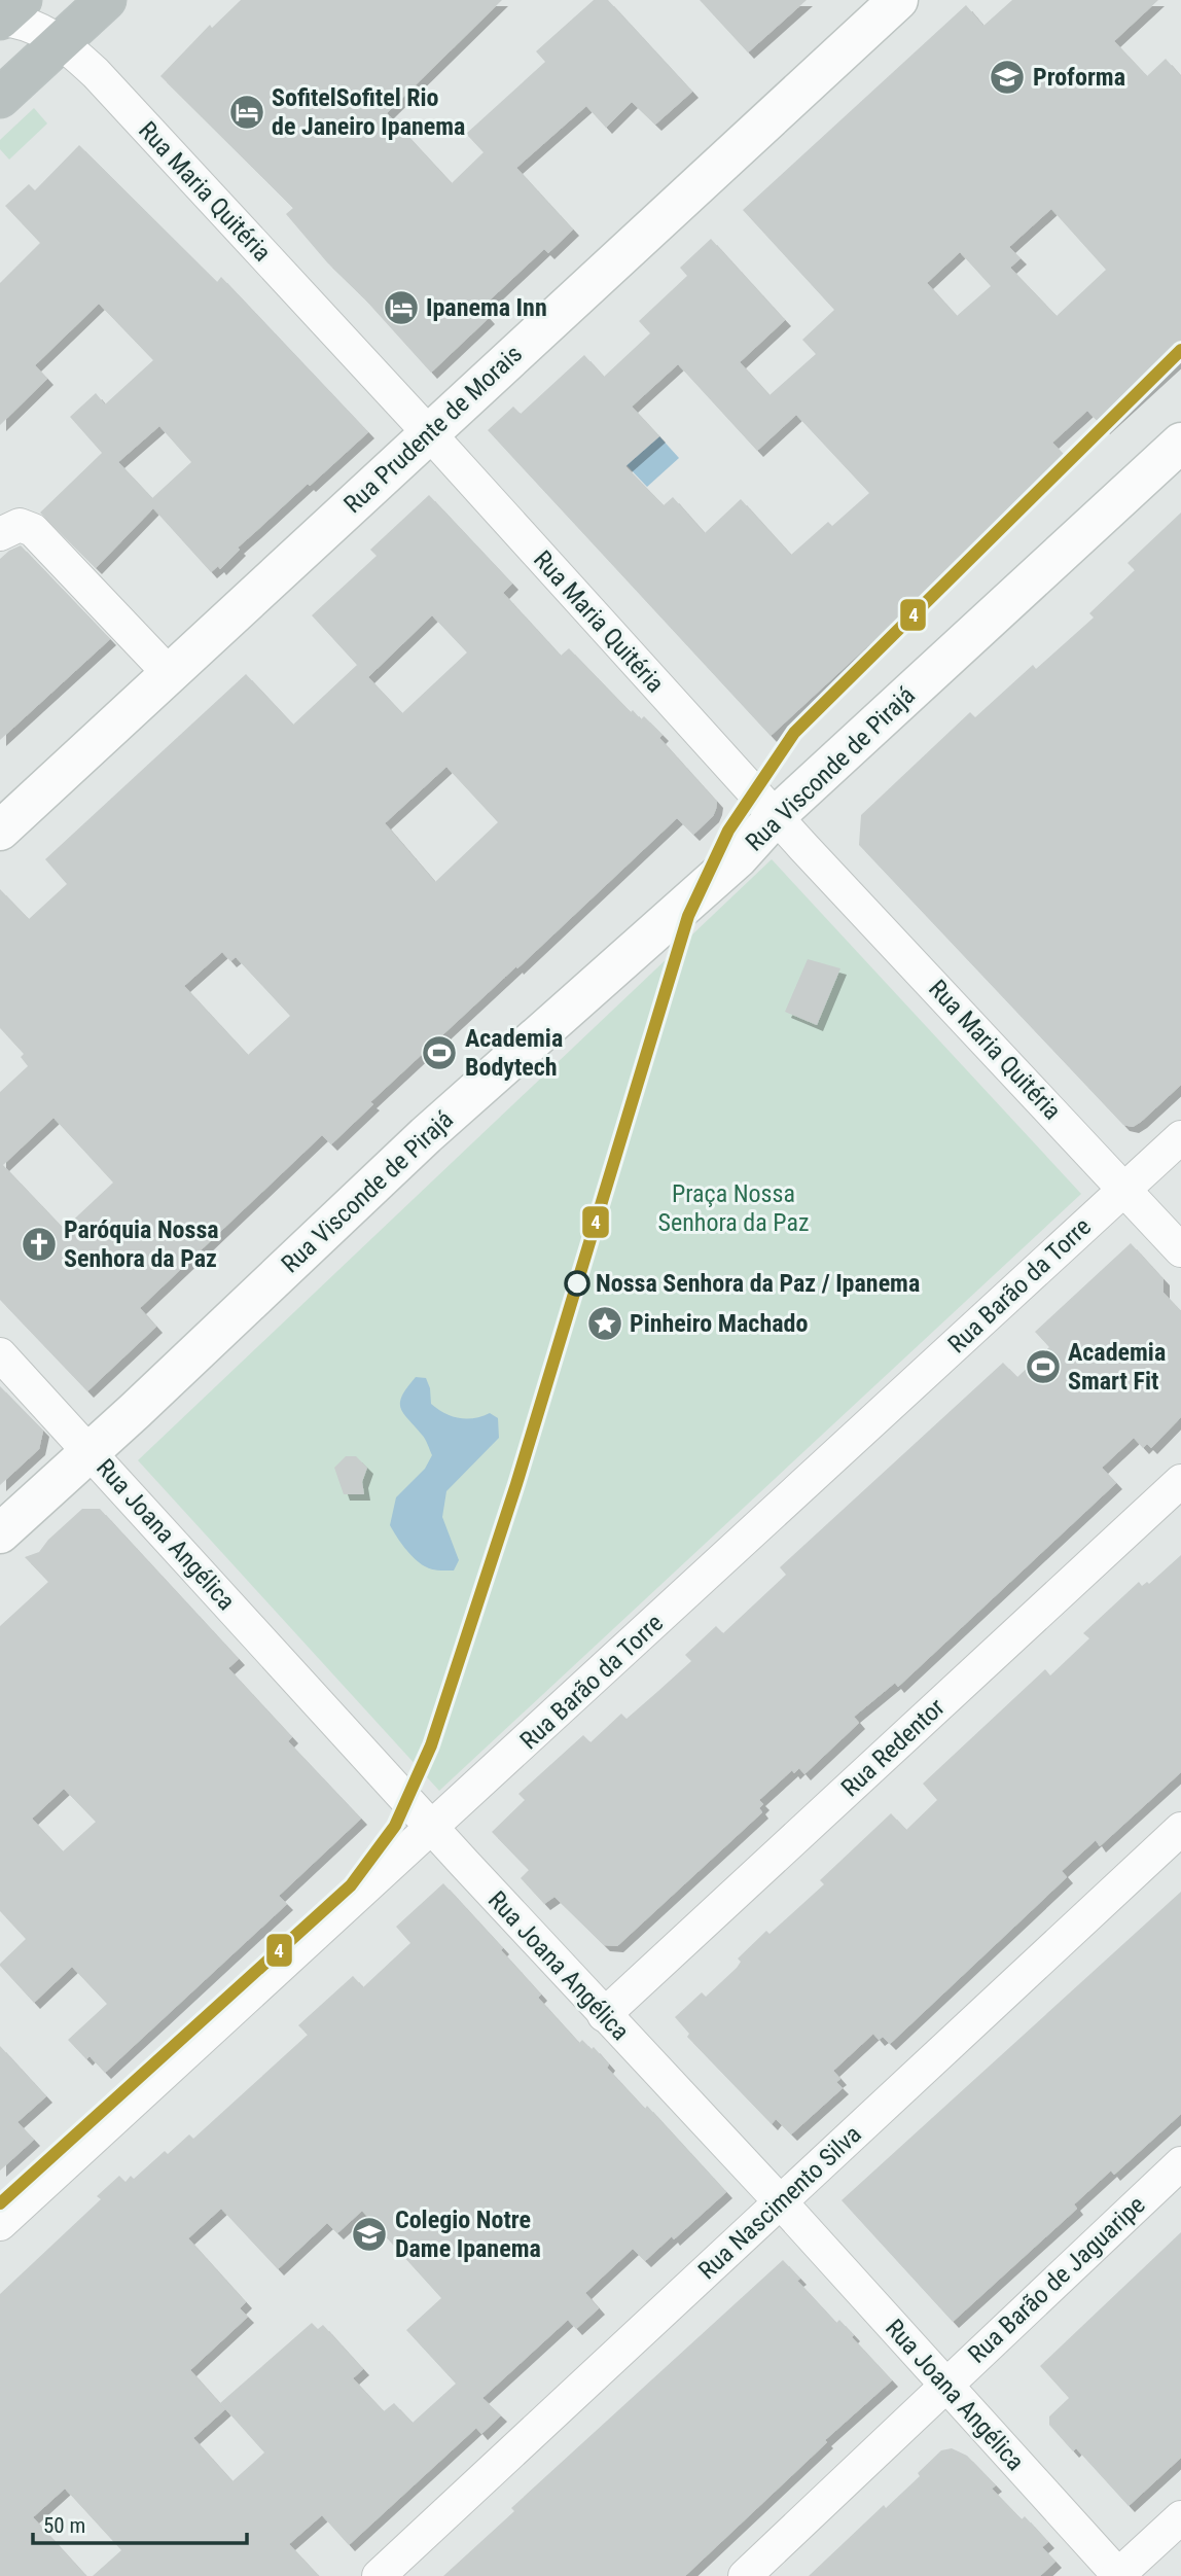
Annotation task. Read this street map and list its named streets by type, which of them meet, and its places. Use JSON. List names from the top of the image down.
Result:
{
  "streets": {
    "main road": ["Rua Prudente de Morais", "Rua Visconde de Pirajá"],
    "street": [
      "Rua Maria Quitéria",
      "Rua Barão da Torre",
      "Rua Joana Angélica",
      "Rua Redentor",
      "Rua Nascimento Silva",
      "Rua Barão de Jaguaripe"
    ]
  },
  "crossings": [
    ["Rua Maria Quitéria", "Rua Prudente de Morais"],
    ["Rua Maria Quitéria", "Rua Visconde de Pirajá"],
    ["Rua Maria Quitéria", "Rua Barão da Torre"],
    ["Rua Visconde de Pirajá", "Rua Joana Angélica"],
    ["Rua Barão da Torre", "Rua Joana Angélica"],
    ["Rua Joana Angélica", "Rua Redentor"],
    ["Rua Joana Angélica", "Rua Nascimento Silva"],
    ["Rua Joana Angélica", "Rua Barão de Jaguaripe"]
  ],
  "parks": ["Praça Nossa Senhora da Paz"],
  "places": {
    "school or university": ["Proforma", "Colegio Notre Dame Ipanema"],
    "hotel": ["SofitelSofitel Rio de Janeiro Ipanema", "Ipanema Inn"],
    "sports": ["Academia Bodytech", "Academia Smart Fit"],
    "church": ["Paróquia Nossa Senhora da Paz"],
    "other": ["Nossa Senhora da Paz / Ipanema"],
    "place": ["Pinheiro Machado"]
  },
  "lines": ["transit line 4"],
  "scale_bar": "50 m"
}
